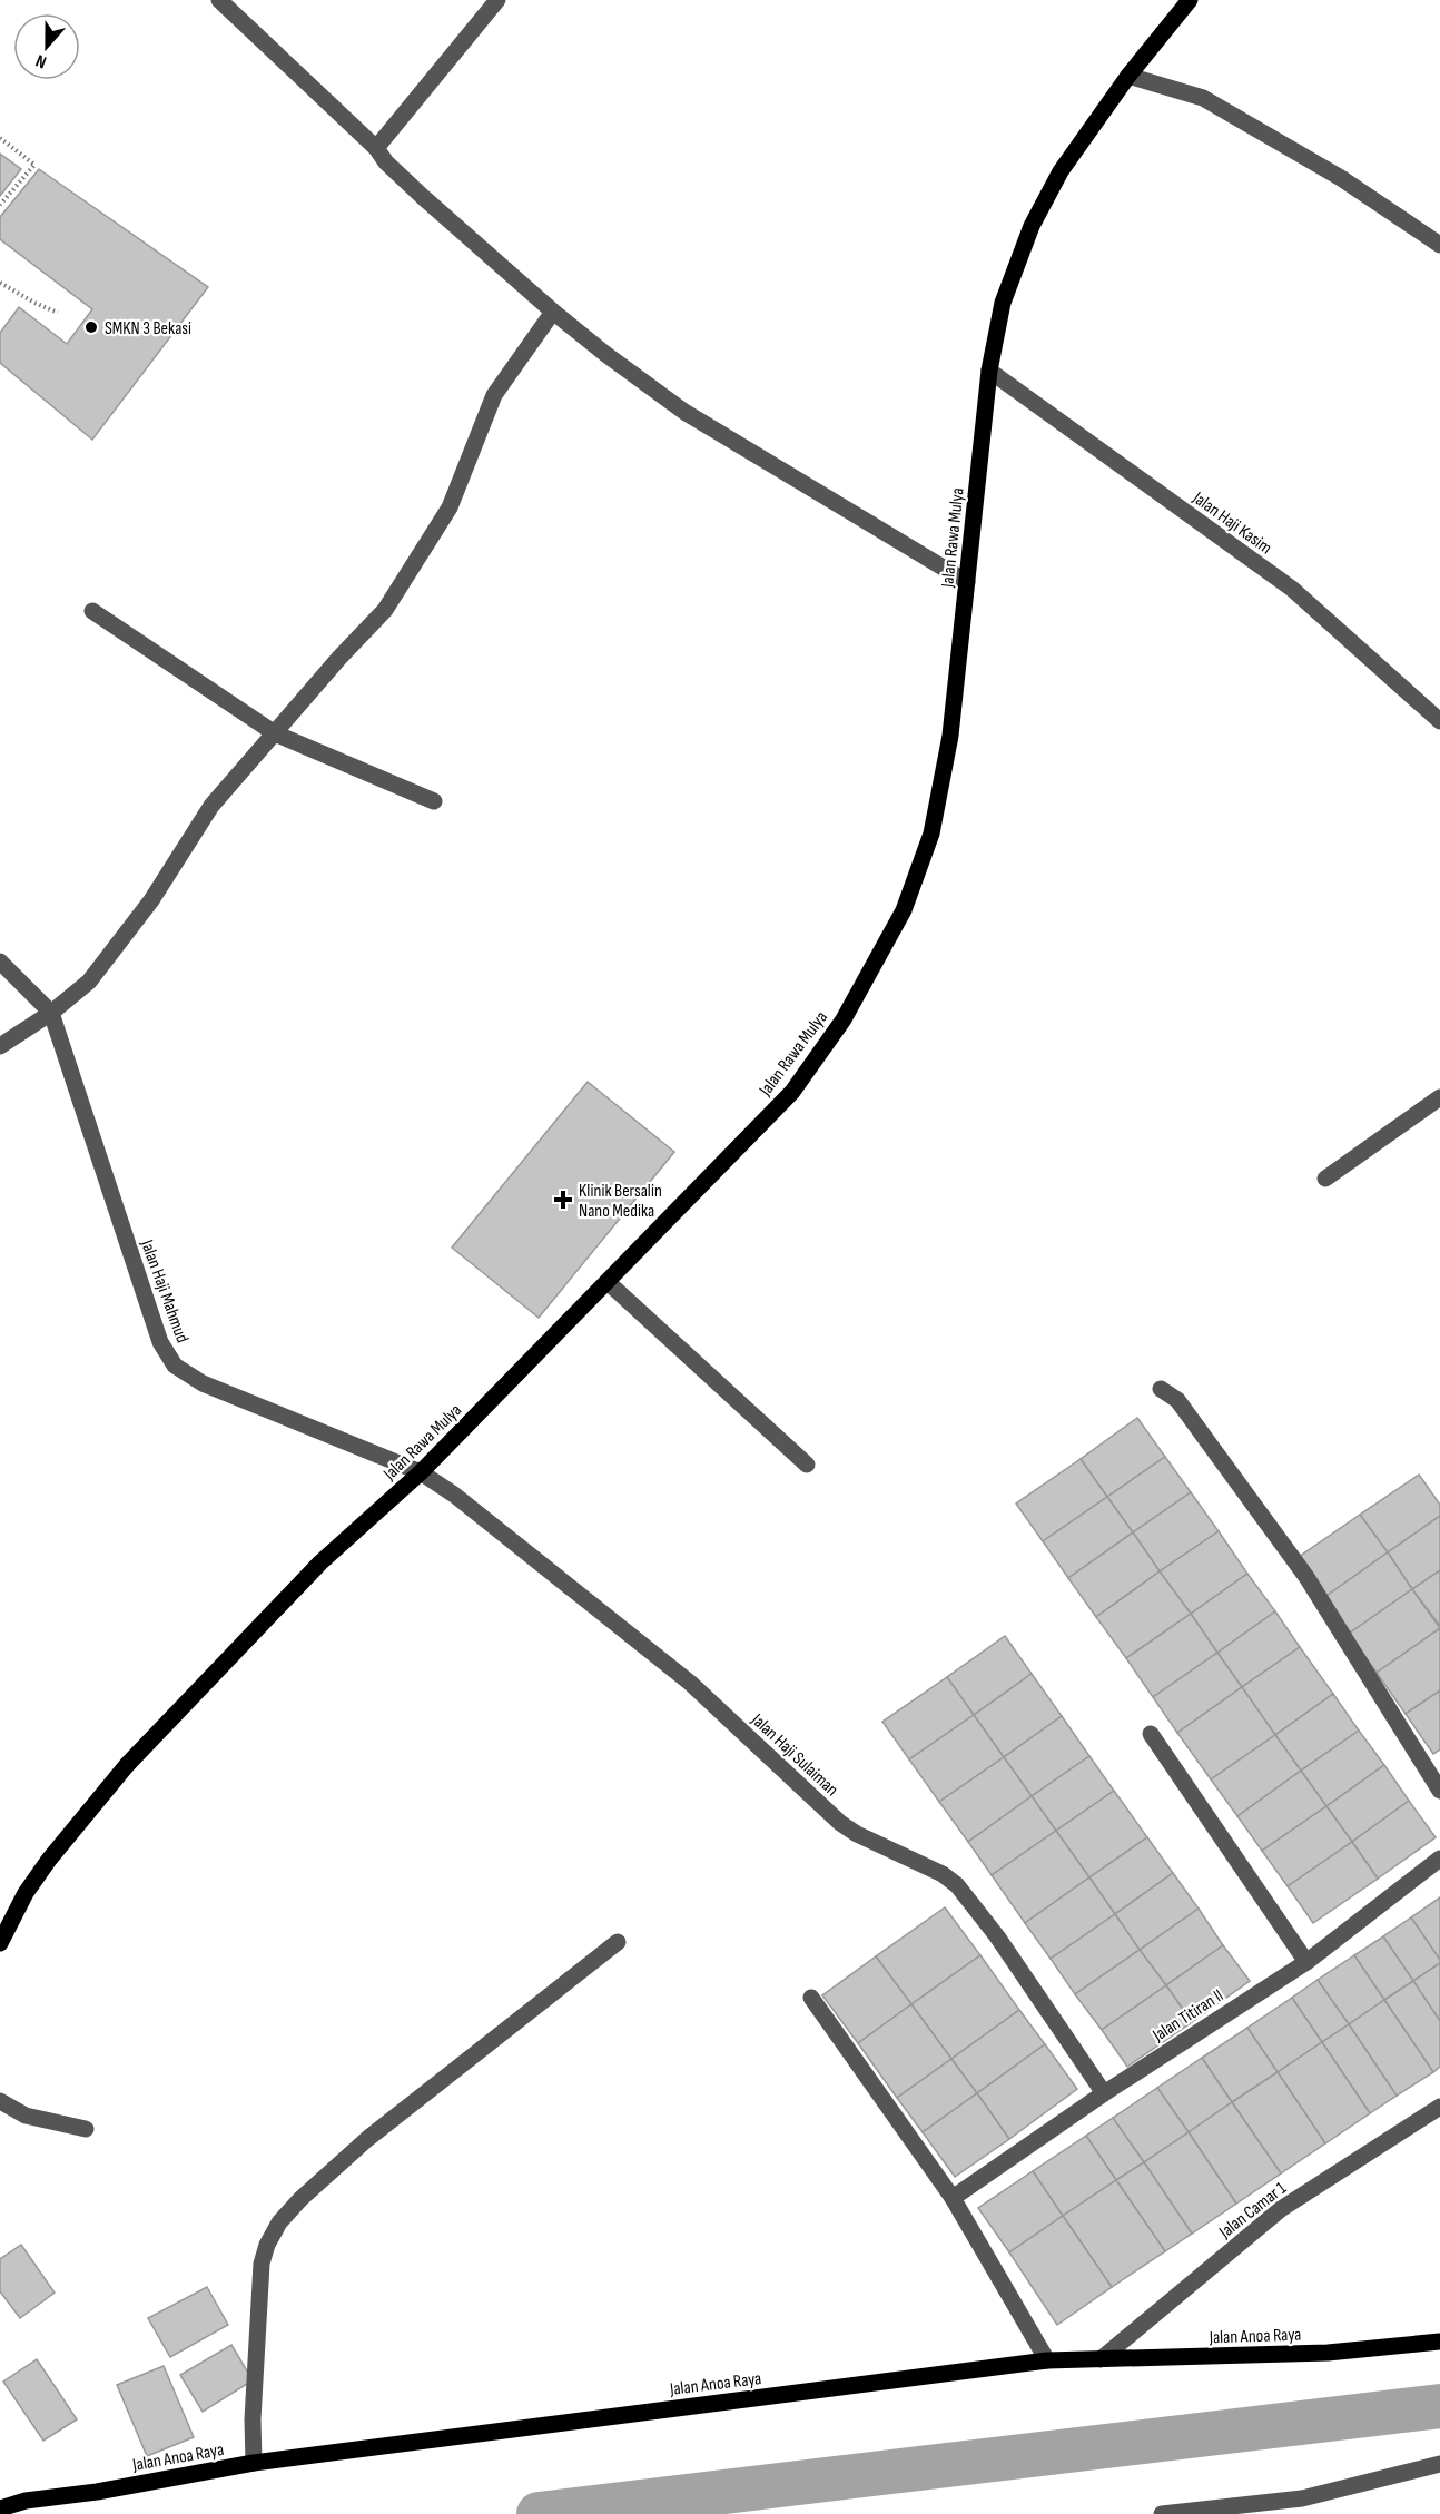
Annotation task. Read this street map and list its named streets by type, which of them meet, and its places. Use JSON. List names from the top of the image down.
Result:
{
  "streets": {
    "main road": ["Jalan Rawa Mulya", "Jalan Anoa Raya"],
    "street": [
      "Jalan Haji Kasim",
      "Jalan Haji Mahmud",
      "Jalan Haji Sulaiman",
      "Jalan Titiran II",
      "Jalan Camar 1"
    ]
  },
  "crossings": [
    ["Jalan Haji Kasim", "Jalan Rawa Mulya"],
    ["Jalan Rawa Mulya", "Jalan Haji Mahmud"],
    ["Jalan Rawa Mulya", "Jalan Haji Sulaiman"],
    ["Jalan Haji Mahmud", "Jalan Haji Sulaiman"],
    ["Jalan Haji Sulaiman", "Jalan Titiran II"],
    ["Jalan Camar 1", "Jalan Anoa Raya"]
  ],
  "places": {
    "other": ["SMKN 3 Bekasi"],
    "health": ["Klinik Bersalin Nano Medika"]
  },
  "north": "bottom"
}
